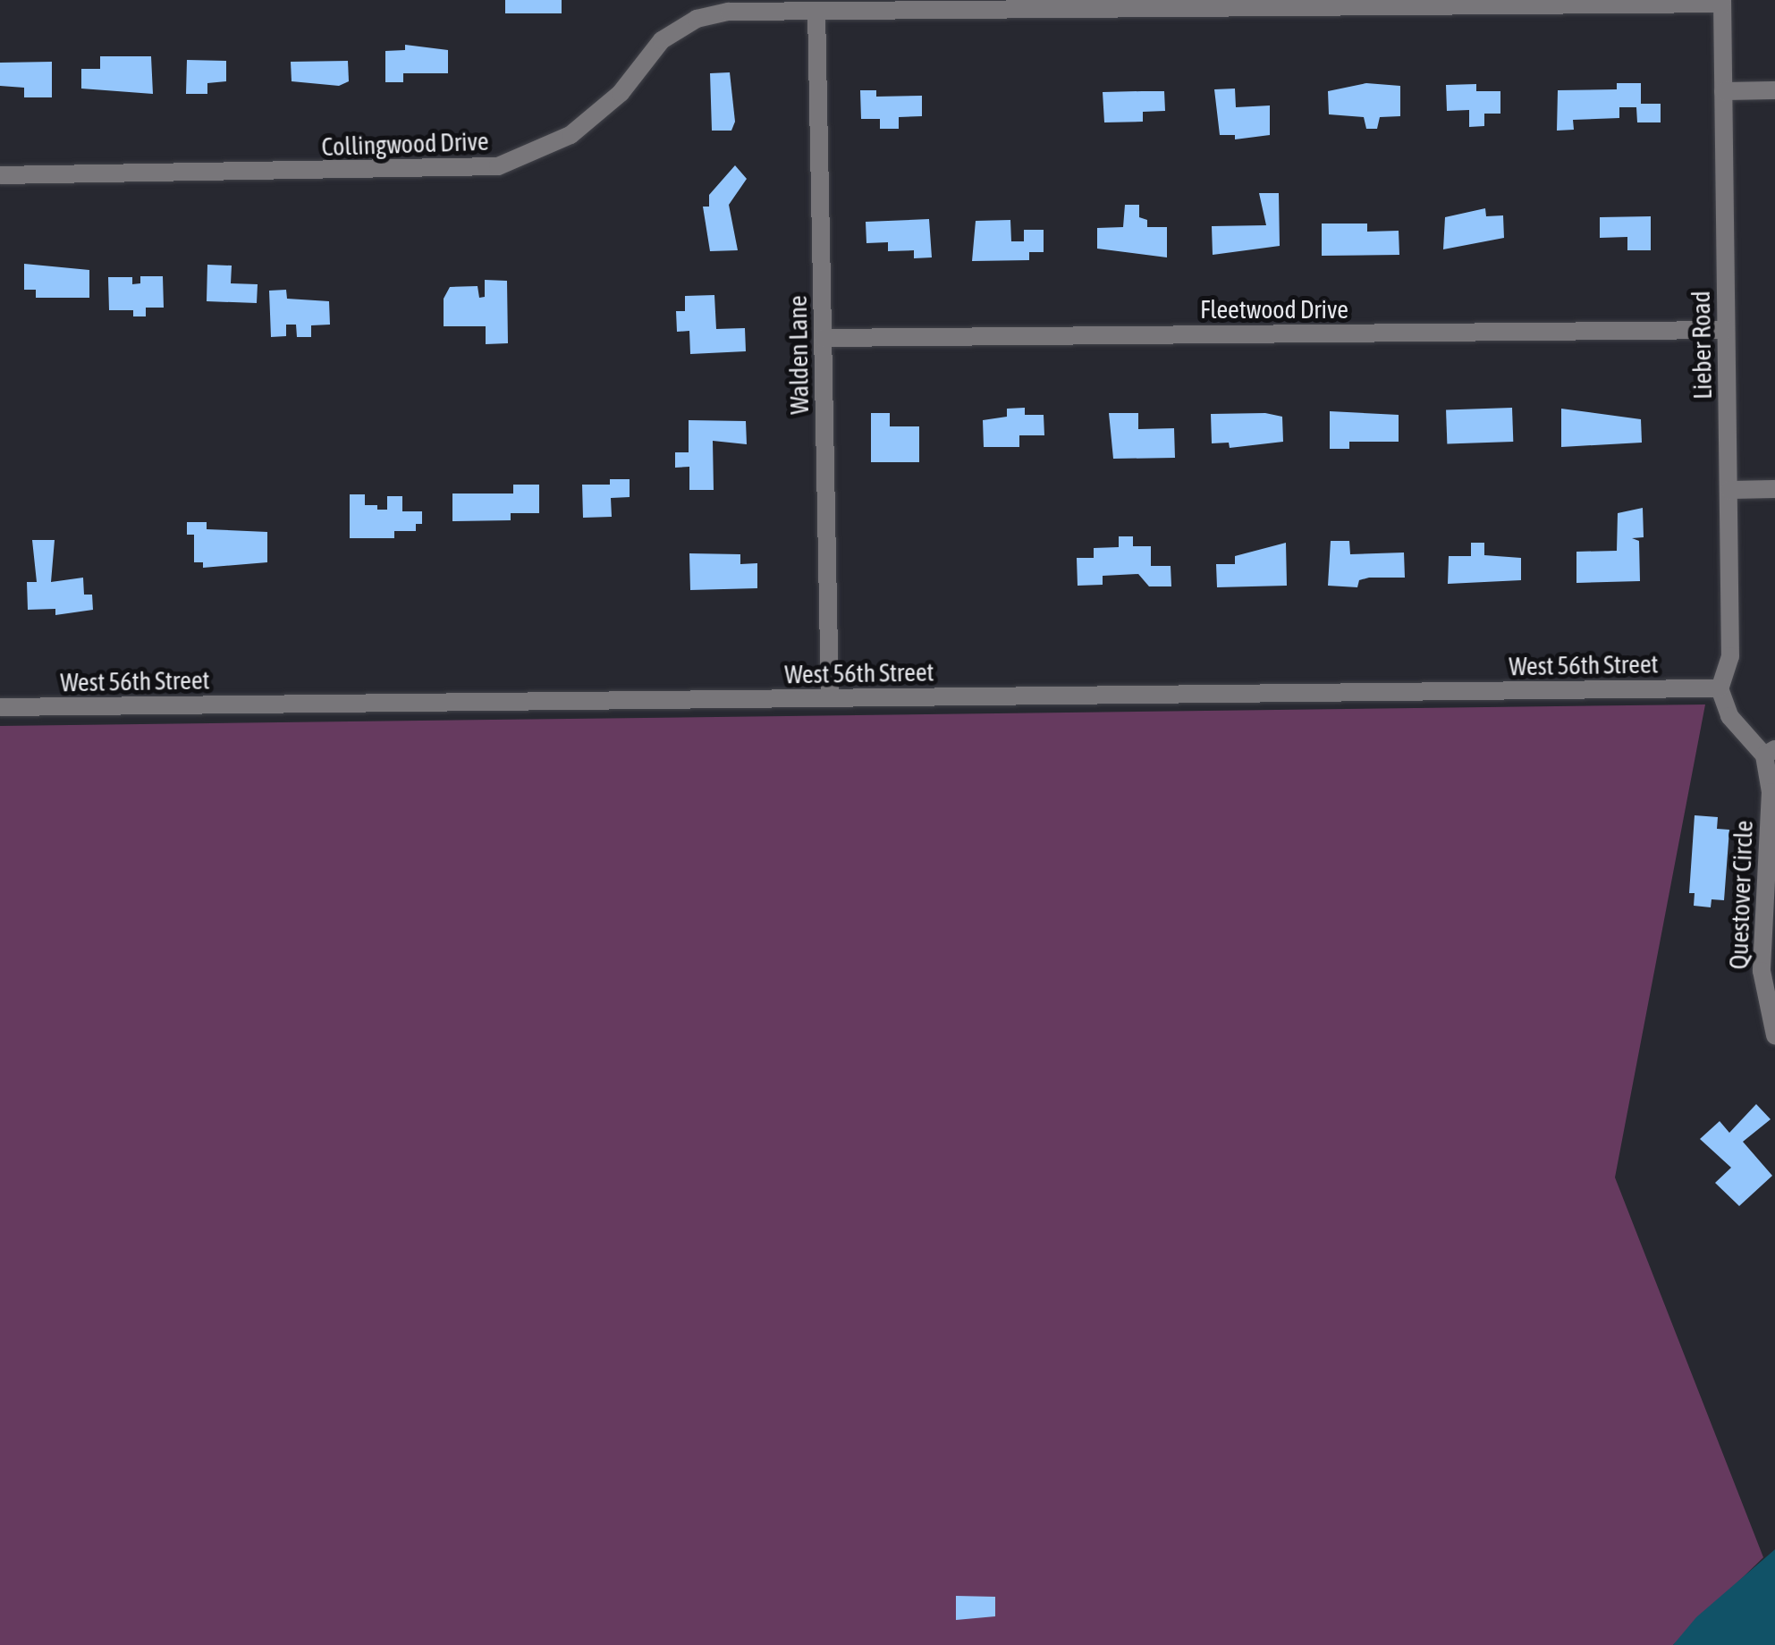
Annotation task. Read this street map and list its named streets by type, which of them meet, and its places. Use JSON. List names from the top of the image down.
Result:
{
  "streets": {
    "street": [
      "Collingwood Drive",
      "Fleetwood Drive",
      "Lieber Road",
      "Walden Lane",
      "West 56th Street",
      "Questover Circle"
    ]
  },
  "crossings": [
    ["Collingwood Drive", "Lieber Road"],
    ["Collingwood Drive", "Walden Lane"],
    ["Fleetwood Drive", "Lieber Road"],
    ["Fleetwood Drive", "Walden Lane"],
    ["Lieber Road", "West 56th Street"],
    ["Lieber Road", "Questover Circle"],
    ["Walden Lane", "West 56th Street"],
    ["West 56th Street", "Questover Circle"]
  ]
}
